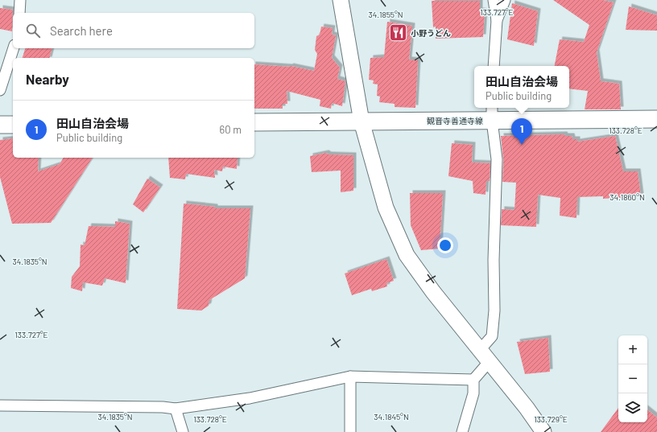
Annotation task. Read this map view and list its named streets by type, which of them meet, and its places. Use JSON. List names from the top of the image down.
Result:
{
  "streets": {
    "main road": ["観音寺善通寺線"]
  },
  "places": {
    "restaurant": ["小野うどん"]
  },
  "page": {
    "search": "Search here",
    "heading": "Nearby",
    "popup": ["田山自治会場", "Public building"],
    "list": [
      {
        "mark": "1",
        "name": "田山自治会場",
        "note": "Public building",
        "value": "60 m"
      }
    ],
    "pins": "1",
    "map_buttons": ["+", "−"]
  },
  "coordinates": [
    "133.727°E",
    "34.1855°N",
    "133.728°E",
    "34.1860°N",
    "34.1835°N",
    "34.1845°N",
    "133.729°E"
  ]
}
